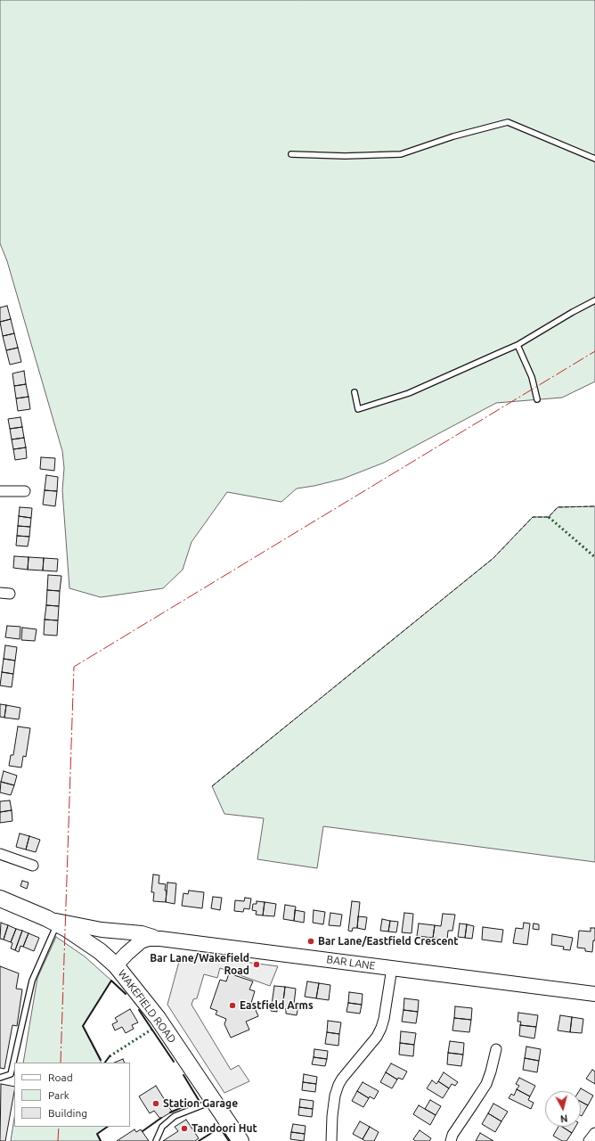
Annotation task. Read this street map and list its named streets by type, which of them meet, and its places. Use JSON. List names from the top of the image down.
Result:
{
  "streets": {
    "main road": ["BAR LANE", "WAKEFIELD ROAD"]
  },
  "crossings": [
    ["BAR LANE", "WAKEFIELD ROAD"]
  ],
  "places": [
    "Bar Lane/Eastfield Crescent",
    "Bar Lane/Wakefield Road",
    "Eastfield Arms",
    "Station Garage",
    "Tandoori Hut"
  ],
  "legend": ["Road", "Park", "Building"],
  "north": "bottom"
}
